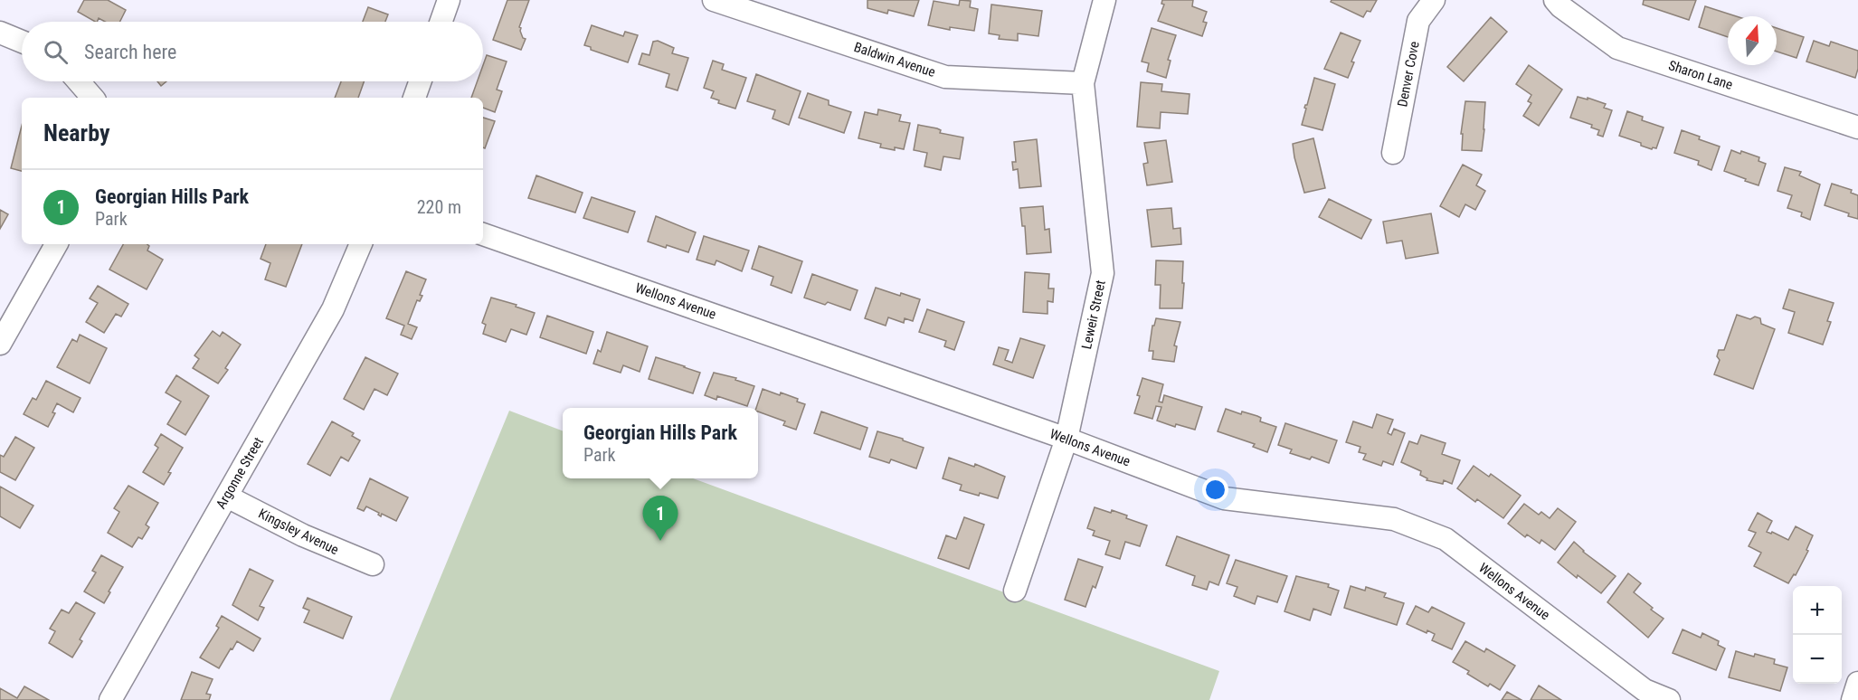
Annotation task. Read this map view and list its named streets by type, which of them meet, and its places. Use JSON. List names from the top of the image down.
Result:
{
  "streets": {
    "street": [
      "Baldwin Avenue",
      "Denver Cove",
      "Sharon Lane",
      "Wellons Avenue",
      "Leweir Street",
      "Argonne Street",
      "Kingsley Avenue"
    ]
  },
  "crossings": [
    ["Baldwin Avenue", "Leweir Street"],
    ["Wellons Avenue", "Leweir Street"],
    ["Argonne Street", "Kingsley Avenue"]
  ],
  "north": "top",
  "page": {
    "search": "Search here",
    "heading": "Nearby",
    "list": [
      {
        "mark": "1",
        "name": "Georgian Hills Park",
        "note": "Park",
        "value": "220 m"
      }
    ],
    "popup": ["Georgian Hills Park", "Park"],
    "pins": "1",
    "map_buttons": ["+", "−"]
  }
}
